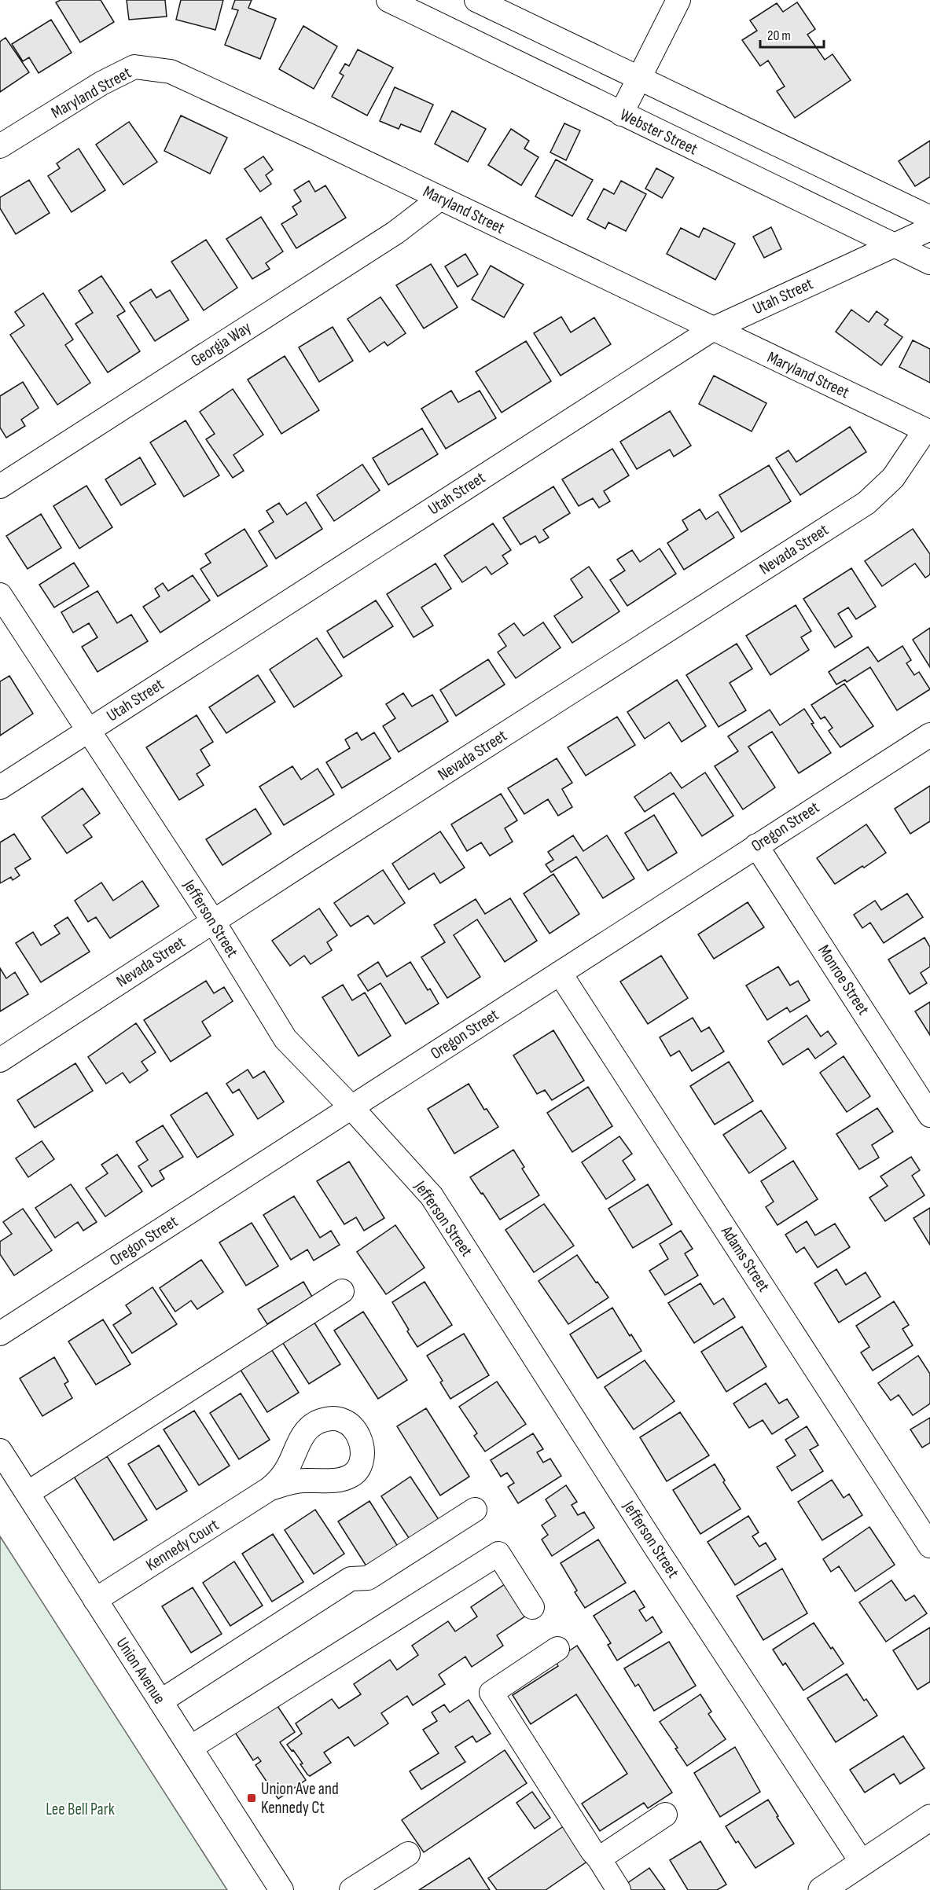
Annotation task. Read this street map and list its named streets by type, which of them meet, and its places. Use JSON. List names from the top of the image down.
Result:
{
  "streets": {
    "street": [
      "Maryland Street",
      "Webster Street",
      "Utah Street",
      "Georgia Way",
      "Nevada Street",
      "Oregon Street",
      "Jefferson Street",
      "Monroe Street",
      "Adams Street",
      "Kennedy Court",
      "Union Avenue"
    ]
  },
  "crossings": [
    ["Maryland Street", "Utah Street"],
    ["Maryland Street", "Georgia Way"],
    ["Maryland Street", "Nevada Street"],
    ["Webster Street", "Utah Street"],
    ["Utah Street", "Jefferson Street"],
    ["Nevada Street", "Jefferson Street"],
    ["Oregon Street", "Jefferson Street"],
    ["Oregon Street", "Monroe Street"],
    ["Oregon Street", "Adams Street"],
    ["Kennedy Court", "Union Avenue"]
  ],
  "parks": ["Lee Bell Park"],
  "places": {
    "transit": ["Union Ave and Kennedy Ct"]
  },
  "scale_bar": "20 m"
}
